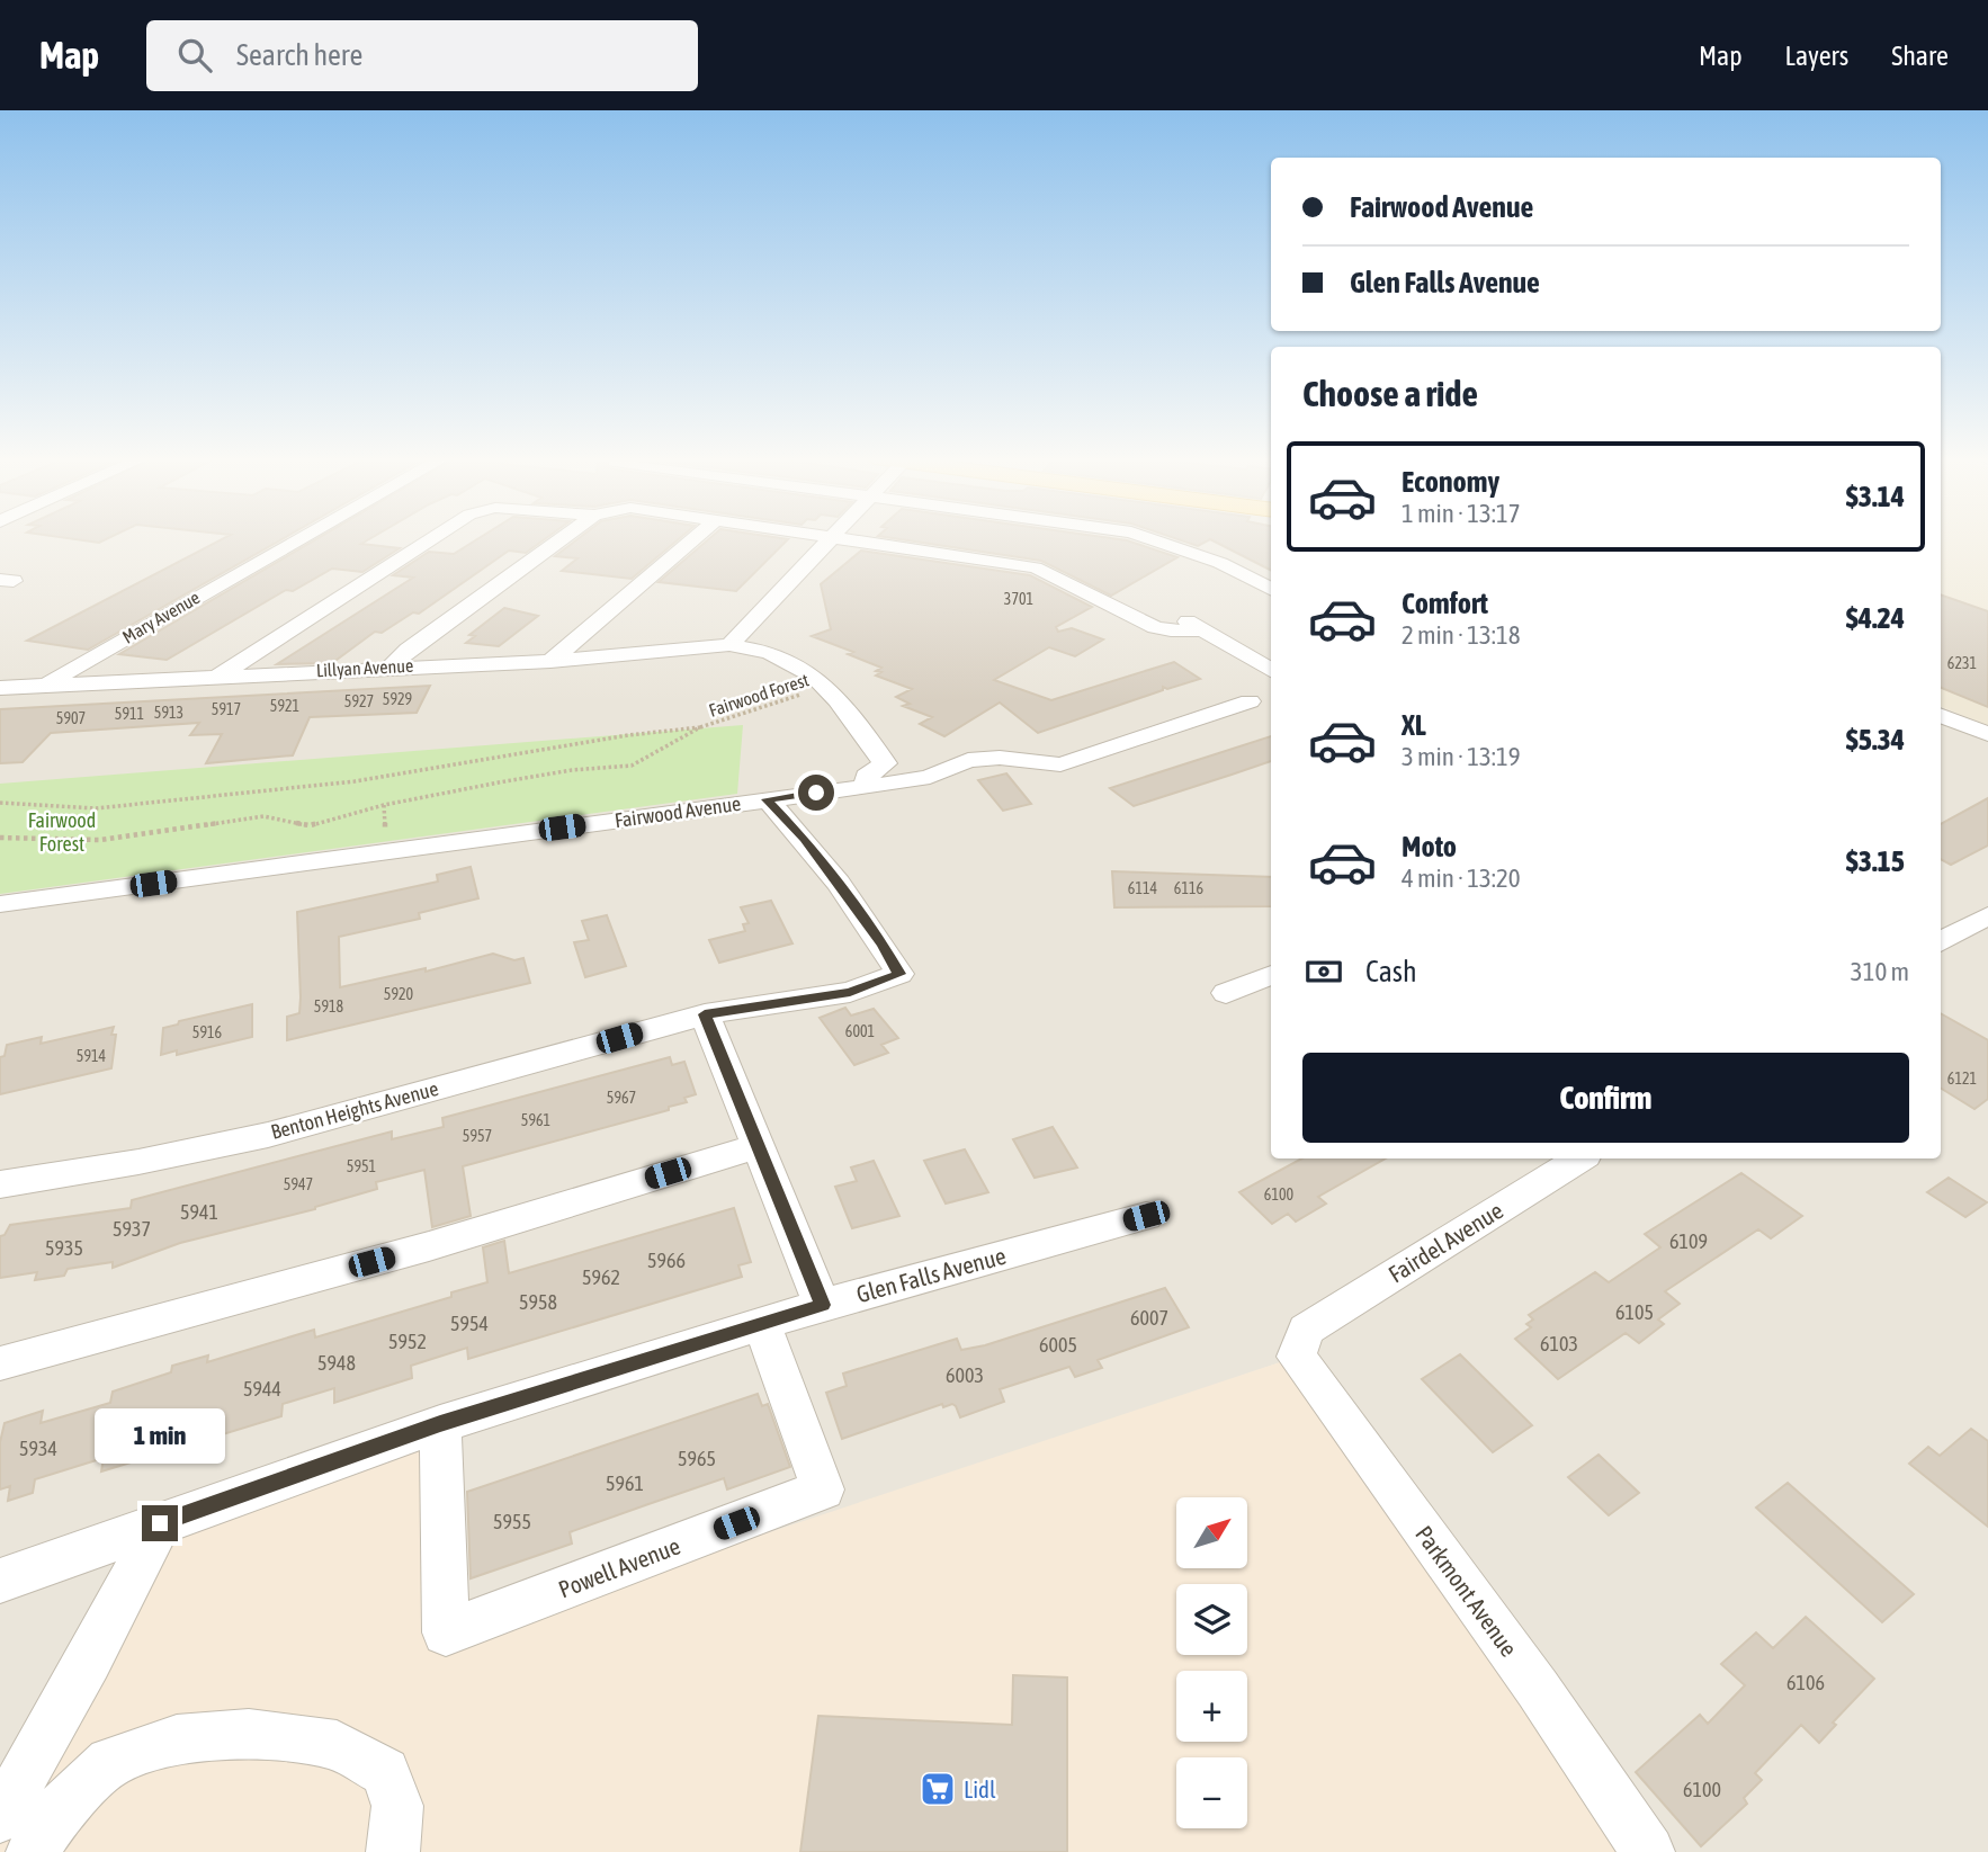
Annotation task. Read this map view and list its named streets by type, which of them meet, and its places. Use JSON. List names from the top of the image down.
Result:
{
  "streets": {
    "street": [
      "Mary Avenue",
      "Lillyan Avenue",
      "Fairwood Avenue",
      "Benton Heights Avenue",
      "Fairdel Avenue",
      "Glen Falls Avenue",
      "Powell Avenue",
      "Parkmont Avenue"
    ],
    "path": ["Fairwood Forest"]
  },
  "crossings": [
    ["Mary Avenue", "Lillyan Avenue"],
    ["Fairwood Avenue", "Benton Heights Avenue"],
    ["Fairdel Avenue", "Parkmont Avenue"],
    ["Glen Falls Avenue", "Powell Avenue"]
  ],
  "parks": ["Fairwood Forest"],
  "places": {
    "supermarket": ["Lidl"]
  },
  "house_numbers": [
    "3701",
    "6231",
    "5929",
    "5927",
    "5921",
    "5917",
    "5913",
    "5911",
    "5907",
    "6114",
    "6116",
    "5920",
    "5918",
    "6001",
    "5916",
    "5914",
    "6121",
    "5967",
    "5961",
    "5957",
    "5951",
    "5947",
    "6100",
    "5941",
    "5937",
    "6109",
    "5935",
    "5966",
    "5962",
    "5958",
    "6105",
    "6007",
    "5954",
    "5952",
    "6103",
    "6005",
    "5948",
    "6003",
    "5944",
    "5934",
    "5965",
    "5961",
    "5955",
    "6106",
    "6100"
  ],
  "north": "top right",
  "page": {
    "header": "Map",
    "search": "Search here",
    "nav": ["Map", "Layers", "Share"],
    "banner": ["Fairwood Avenue", "Glen Falls Avenue"],
    "heading": "Choose a ride",
    "list": [
      {
        "name": "Economy",
        "note": "1 min · 13:17",
        "value": "$3.14"
      },
      {
        "name": "Comfort",
        "note": "2 min · 13:18",
        "value": "$4.24"
      },
      {
        "name": "XL",
        "note": "3 min · 13:19",
        "value": "$5.34"
      },
      {
        "name": "Moto",
        "note": "4 min · 13:20",
        "value": "$3.15"
      }
    ],
    "pay": ["Cash", "310 m"],
    "buttons": "Confirm",
    "bubble": "1 min",
    "map_buttons": ["+", "−"]
  }
}
